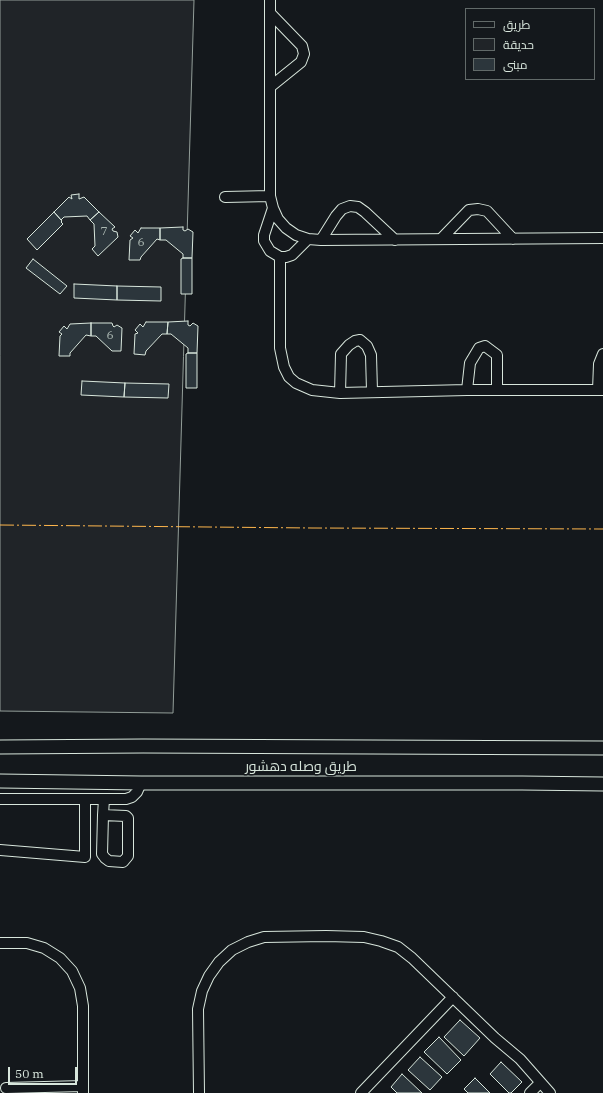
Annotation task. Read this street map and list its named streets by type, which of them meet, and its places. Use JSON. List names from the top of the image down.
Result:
{
  "streets": {
    "main road": ["طريق وصله دهشور"]
  },
  "house_numbers": ["7", "6", "6"],
  "legend": ["طريق", "حديقة", "مبنى"],
  "scale_bar": "50 m"
}
